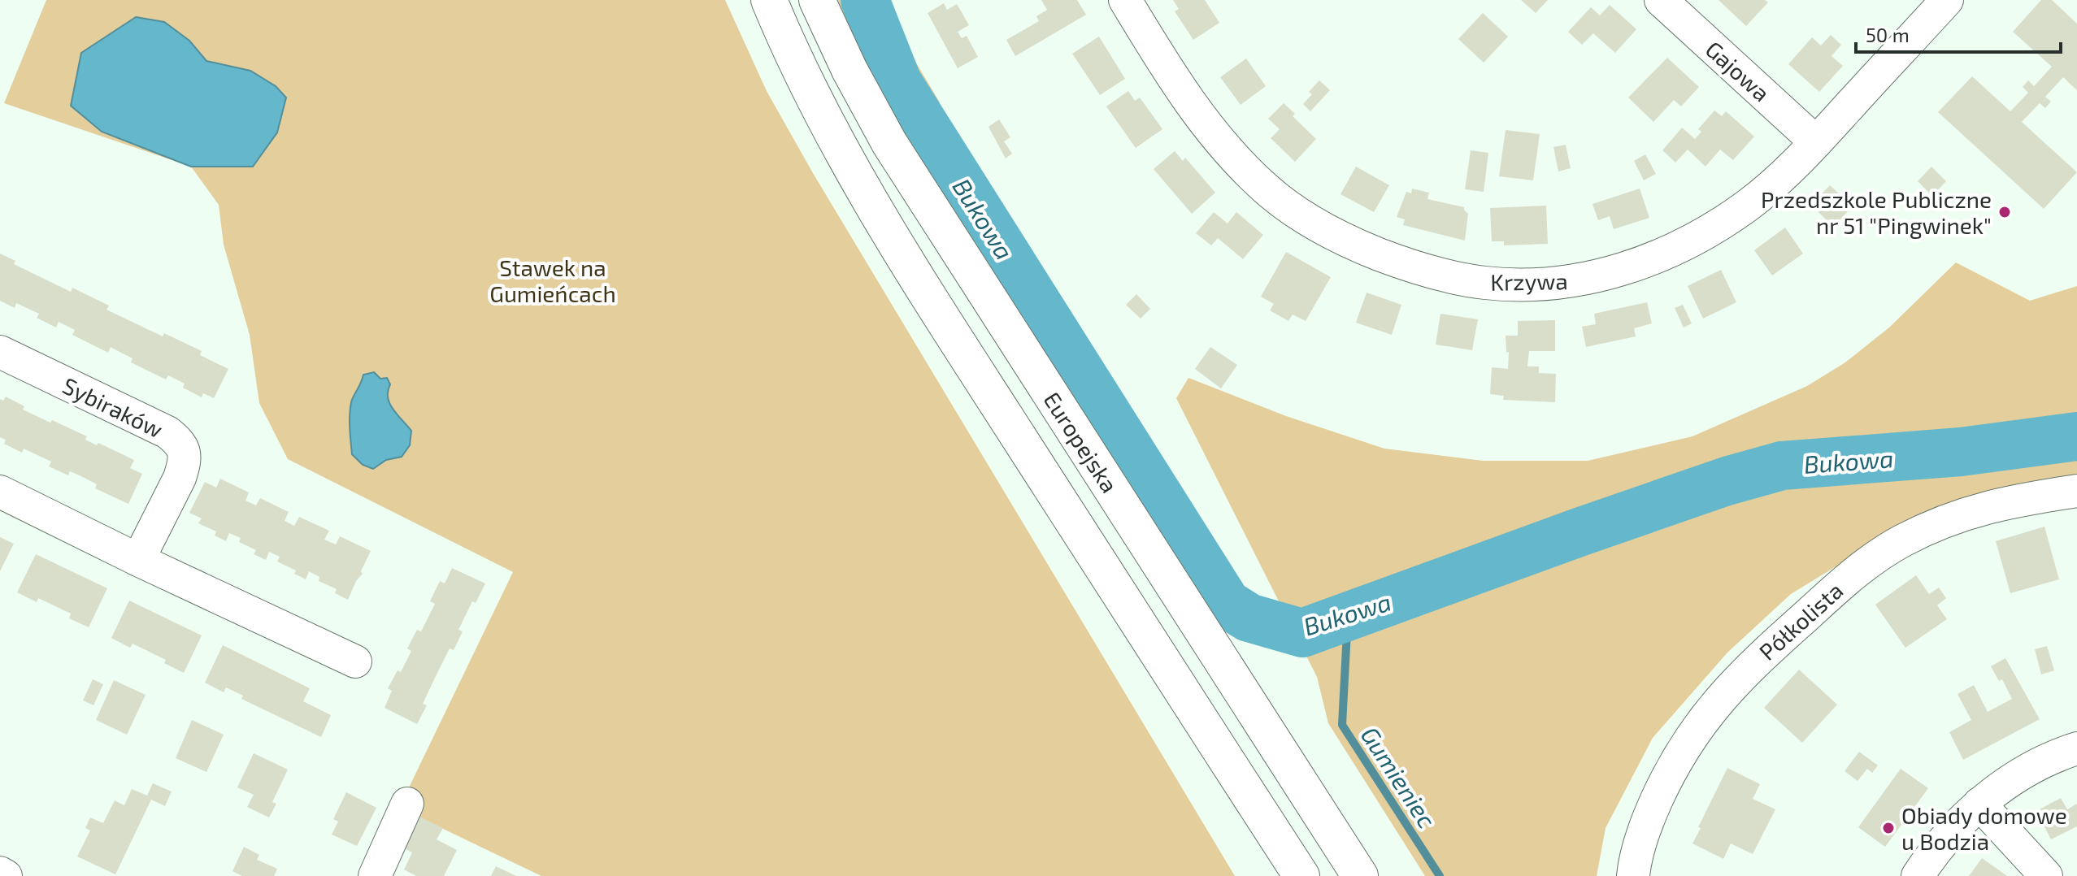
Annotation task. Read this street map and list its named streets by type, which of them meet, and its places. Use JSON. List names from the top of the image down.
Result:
{
  "streets": {
    "main road": ["Europejska"],
    "street": [
      "Gajowa",
      "Krzywa",
      "Sybiraków",
      "Półkolista"
    ]
  },
  "crossings": [
    ["Gajowa", "Krzywa"]
  ],
  "water": ["Bukowa", "Gumieniec"],
  "parks": ["Stawek na Gumieńcach"],
  "places": ["Przedszkole Publiczne nr 51 \"Pingwinek\"", "Obiady domowe u Bodzia"],
  "scale_bar": "50 m"
}
